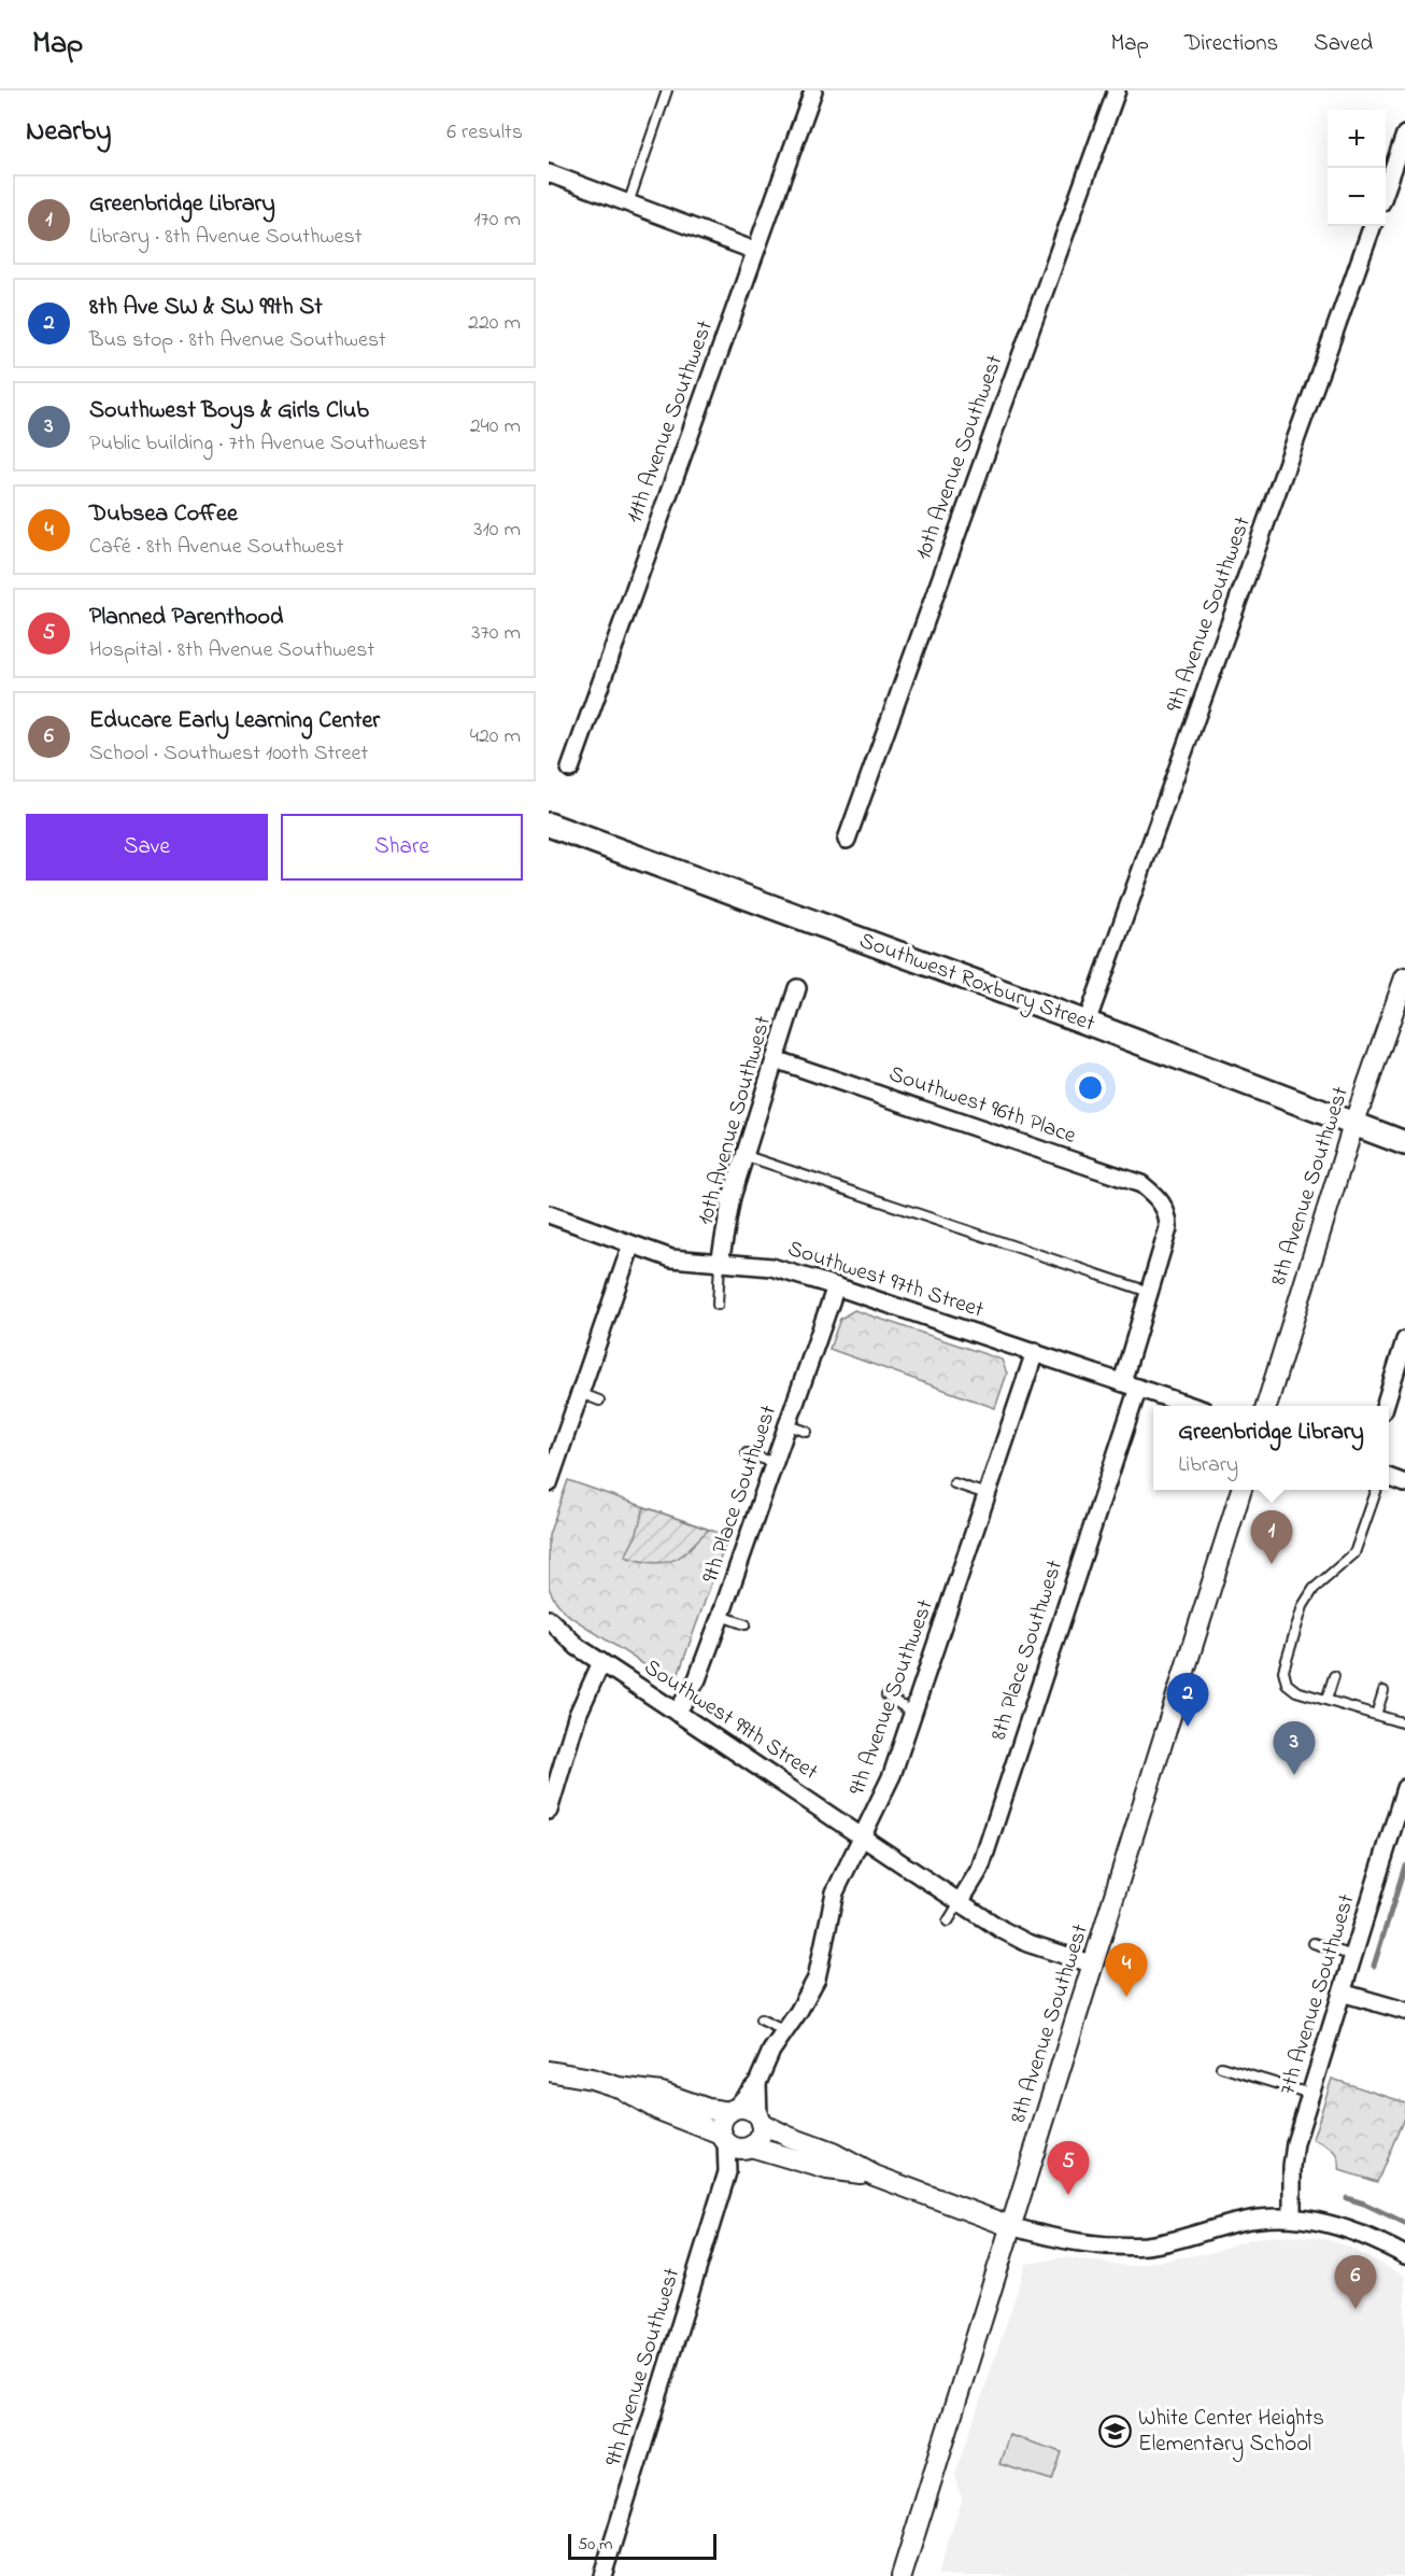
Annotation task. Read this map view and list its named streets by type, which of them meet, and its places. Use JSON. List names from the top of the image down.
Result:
{
  "streets": {
    "main road": ["Southwest Roxbury Street"],
    "street": [
      "11th Avenue Southwest",
      "10th Avenue Southwest",
      "9th Avenue Southwest",
      "Southwest 96th Place",
      "8th Avenue Southwest",
      "Southwest 97th Street",
      "9th Place Southwest",
      "8th Place Southwest",
      "Southwest 99th Street",
      "7th Avenue Southwest"
    ]
  },
  "crossings": [
    ["10th Avenue Southwest", "Southwest 96th Place"],
    ["10th Avenue Southwest", "Southwest 97th Street"],
    ["9th Avenue Southwest", "Southwest Roxbury Street"],
    ["9th Avenue Southwest", "Southwest 97th Street"],
    ["9th Avenue Southwest", "Southwest 99th Street"],
    ["Southwest Roxbury Street", "8th Avenue Southwest"],
    ["Southwest 96th Place", "8th Place Southwest"],
    ["8th Avenue Southwest", "Southwest 99th Street"],
    ["Southwest 97th Street", "9th Place Southwest"],
    ["Southwest 97th Street", "8th Place Southwest"],
    ["9th Place Southwest", "Southwest 99th Street"],
    ["8th Place Southwest", "Southwest 99th Street"]
  ],
  "places": {
    "school or university": ["White Center Heights Elementary School"]
  },
  "scale_bar": "50 m",
  "page": {
    "header": "Map",
    "nav": ["Map", "Directions", "Saved"],
    "heading": ["Nearby", "6 results"],
    "map_buttons": ["+", "−"],
    "list": [
      {
        "mark": "1",
        "name": "Greenbridge Library",
        "note": "Library · 8th Avenue Southwest",
        "value": "170 m"
      },
      {
        "mark": "2",
        "name": "8th Ave SW & SW 99th St",
        "note": "Bus stop · 8th Avenue Southwest",
        "value": "220 m"
      },
      {
        "mark": "3",
        "name": "Southwest Boys & Girls Club",
        "note": "Public building · 7th Avenue Southwest",
        "value": "240 m"
      },
      {
        "mark": "4",
        "name": "Dubsea Coffee",
        "note": "Café · 8th Avenue Southwest",
        "value": "310 m"
      },
      {
        "mark": "5",
        "name": "Planned Parenthood",
        "note": "Hospital · 8th Avenue Southwest",
        "value": "370 m"
      },
      {
        "mark": "6",
        "name": "Educare Early Learning Center",
        "note": "School · Southwest 100th Street",
        "value": "420 m"
      }
    ],
    "buttons": ["Save", "Share"],
    "popup": ["Greenbridge Library", "Library"],
    "pins": [
      "1",
      "2",
      "3",
      "4",
      "5",
      "6"
    ],
    "scale": "50 m"
  }
}
